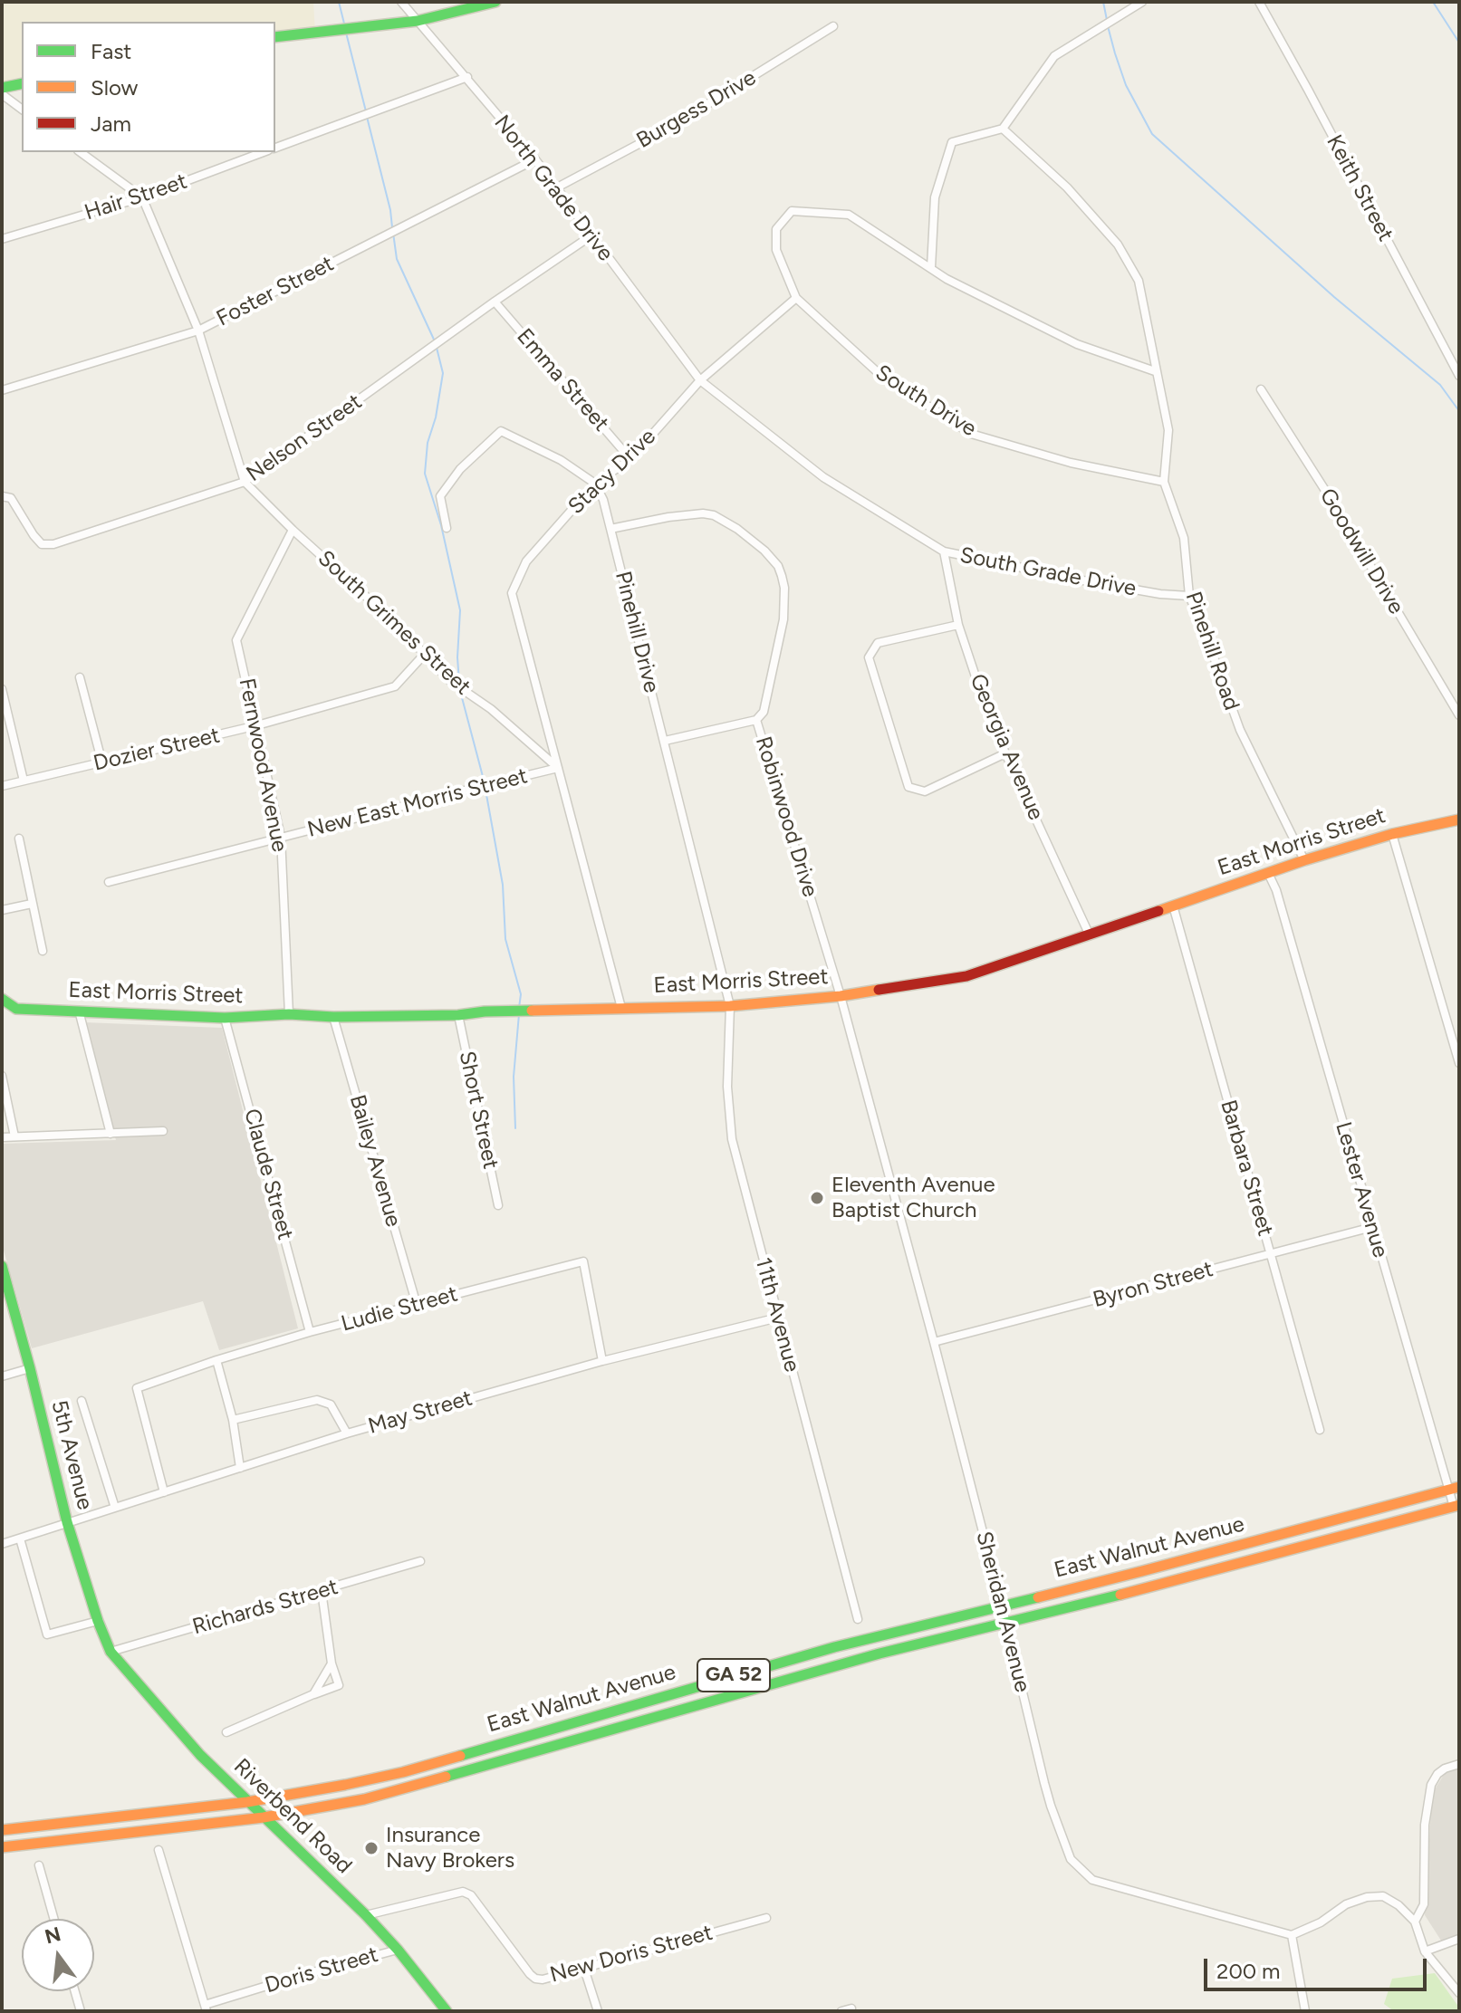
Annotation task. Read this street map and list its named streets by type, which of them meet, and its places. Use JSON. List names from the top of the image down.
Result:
{
  "streets": {
    "main road": [
      "East Morris Street",
      "5th Avenue",
      "East Walnut Avenue",
      "GA 52",
      "Riverbend Road"
    ],
    "street": [
      "Burgess Drive",
      "North Grade Drive",
      "Keith Street",
      "Hair Street",
      "Foster Street",
      "Emma Street",
      "South Drive",
      "Nelson Street",
      "Stacy Drive",
      "Goodwill Drive",
      "South Grade Drive",
      "South Grimes Street",
      "Pinehill Drive",
      "Pinehill Road",
      "Georgia Avenue",
      "Dozier Street",
      "Fernwood Avenue",
      "New East Morris Street",
      "Robinwood Drive",
      "Short Street",
      "Bailey Avenue",
      "Barbara Street",
      "Claude Street",
      "Lester Avenue",
      "Byron Street",
      "Ludie Street",
      "11th Avenue",
      "May Street",
      "Richards Street",
      "Sheridan Avenue",
      "New Doris Street",
      "Doris Street"
    ]
  },
  "crossings": [
    ["Burgess Drive", "North Grade Drive"],
    ["North Grade Drive", "Foster Street"],
    ["North Grade Drive", "Nelson Street"],
    ["North Grade Drive", "Stacy Drive"],
    ["North Grade Drive", "South Grade Drive"],
    ["Emma Street", "Nelson Street"],
    ["Emma Street", "Stacy Drive"],
    ["South Drive", "Stacy Drive"],
    ["South Drive", "Pinehill Road"],
    ["Nelson Street", "South Grimes Street"],
    ["Stacy Drive", "South Grade Drive"],
    ["Stacy Drive", "South Grimes Street"],
    ["Stacy Drive", "Pinehill Drive"],
    ["Stacy Drive", "New East Morris Street"],
    ["South Grade Drive", "Pinehill Road"],
    ["South Grade Drive", "Georgia Avenue"],
    ["South Grimes Street", "Dozier Street"],
    ["South Grimes Street", "Fernwood Avenue"],
    ["South Grimes Street", "New East Morris Street"],
    ["Pinehill Drive", "Robinwood Drive"],
    ["Pinehill Drive", "East Morris Street"],
    ["Pinehill Drive", "11th Avenue"],
    ["Pinehill Road", "East Morris Street"],
    ["Georgia Avenue", "East Morris Street"],
    ["Dozier Street", "Fernwood Avenue"],
    ["Fernwood Avenue", "New East Morris Street"],
    ["Fernwood Avenue", "East Morris Street"],
    ["Robinwood Drive", "East Morris Street"],
    ["Robinwood Drive", "Sheridan Avenue"],
    ["East Morris Street", "Short Street"],
    ["East Morris Street", "Bailey Avenue"],
    ["East Morris Street", "Barbara Street"],
    ["East Morris Street", "Claude Street"],
    ["East Morris Street", "Lester Avenue"],
    ["East Morris Street", "11th Avenue"],
    ["East Morris Street", "Sheridan Avenue"],
    ["Bailey Avenue", "Ludie Street"],
    ["Barbara Street", "Byron Street"],
    ["Claude Street", "Ludie Street"],
    ["Lester Avenue", "Byron Street"],
    ["Lester Avenue", "East Walnut Avenue"],
    ["Byron Street", "Sheridan Avenue"],
    ["Ludie Street", "May Street"],
    ["11th Avenue", "May Street"],
    ["May Street", "5th Avenue"],
    ["5th Avenue", "Richards Street"],
    ["5th Avenue", "Riverbend Road"],
    ["East Walnut Avenue", "Sheridan Avenue"],
    ["East Walnut Avenue", "Riverbend Road"],
    ["Richards Street", "Riverbend Road"],
    ["Riverbend Road", "New Doris Street"],
    ["Riverbend Road", "Doris Street"]
  ],
  "places": ["Eleventh Avenue Baptist Church", "Insurance Navy Brokers"],
  "legend": ["Fast", "Slow", "Jam"],
  "scale_bar": "200 m",
  "north": "top"
}
